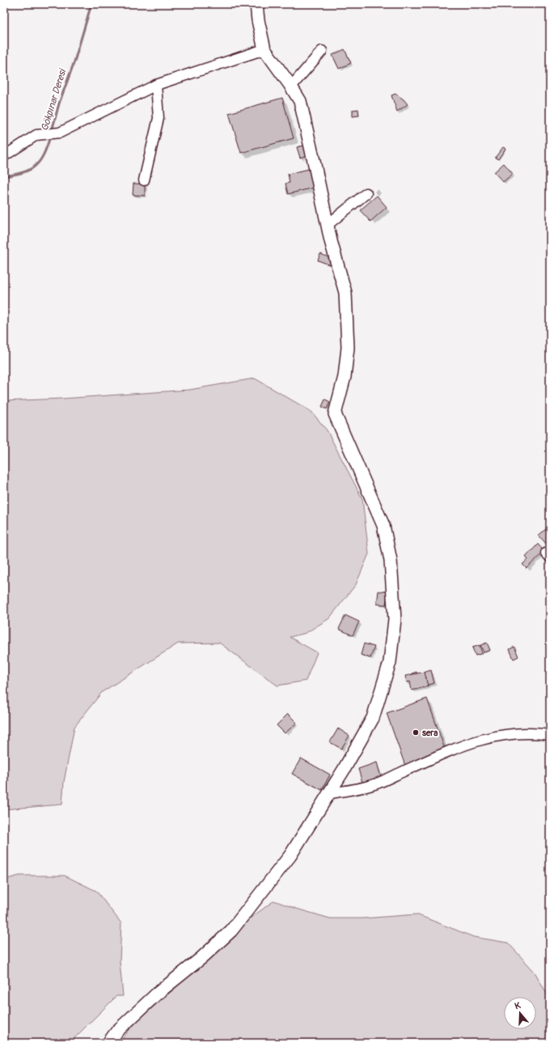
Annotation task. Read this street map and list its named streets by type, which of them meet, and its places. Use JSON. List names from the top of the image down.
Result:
{
  "water": ["Gökpınar Deresi"],
  "places": ["sera"],
  "north": "top"
}
